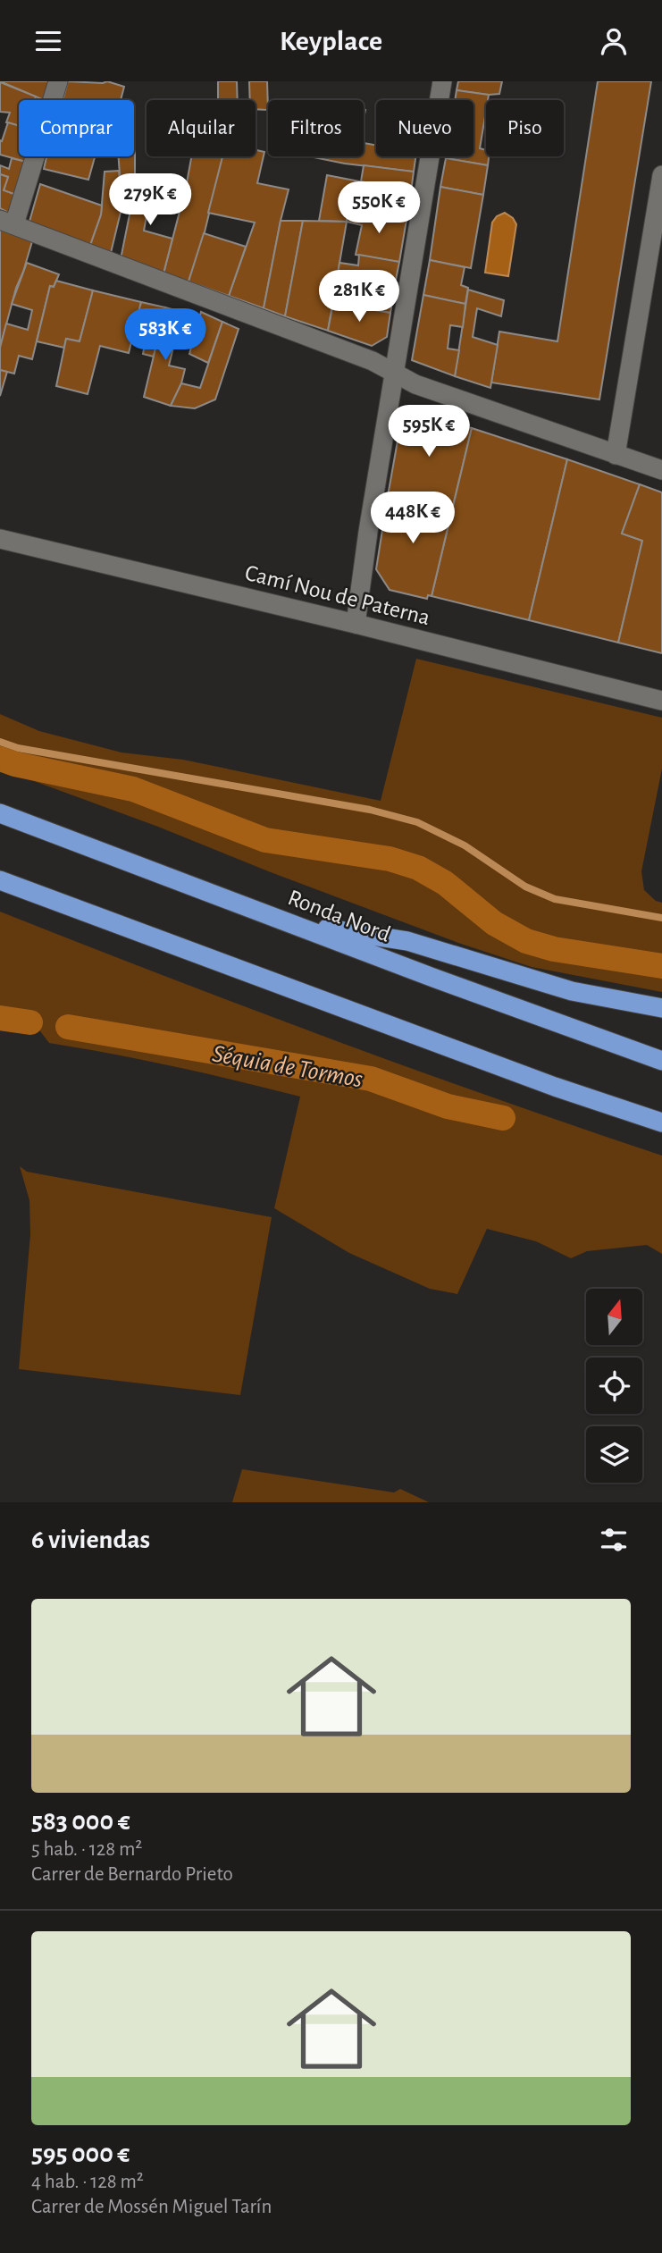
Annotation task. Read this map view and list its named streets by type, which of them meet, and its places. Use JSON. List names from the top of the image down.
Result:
{
  "streets": {
    "highway": ["Ronda Nord"],
    "street": ["Camí Nou de Paterna"]
  },
  "water": ["Séquia de Tormos"],
  "north": "top",
  "page": {
    "header": "Keyplace",
    "chip": [
      "Comprar",
      "Alquilar",
      "Filtros",
      "Nuevo",
      "Piso"
    ],
    "price": [
      "279K €",
      "550K €",
      "281K €",
      "583K €",
      "595K €",
      "448K €"
    ],
    "heading": "6 viviendas",
    "list": [
      {
        "name": "583 000 €",
        "note": "5 hab. · 128 m² · Carrer de Bernardo Prieto"
      },
      {
        "name": "595 000 €",
        "note": "4 hab. · 128 m² · Carrer de Mossén Miguel Tarín"
      }
    ]
  }
}
